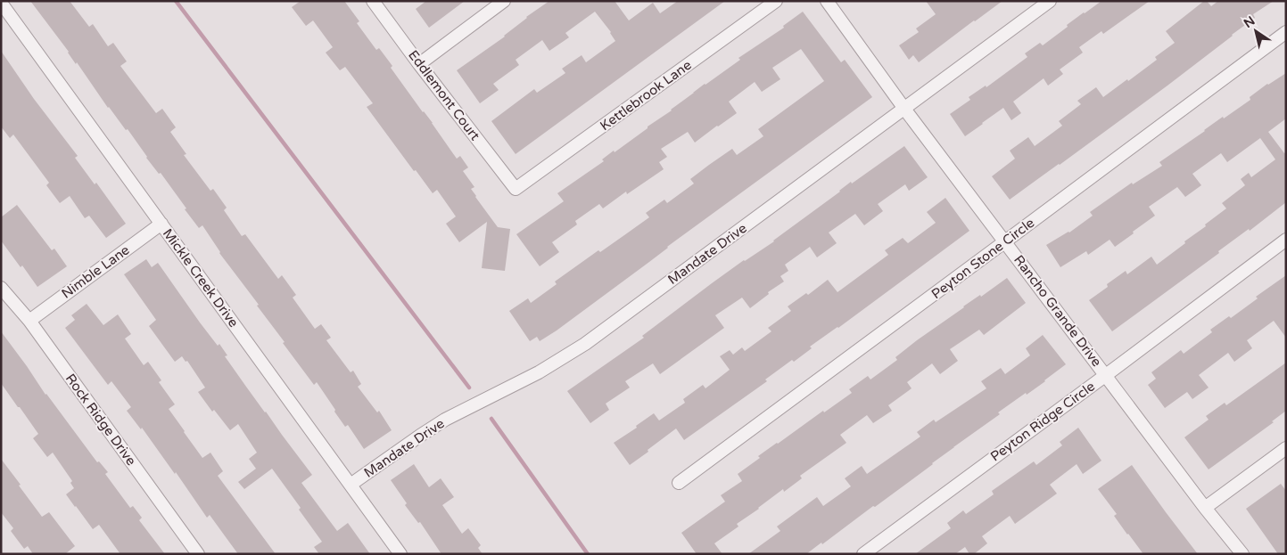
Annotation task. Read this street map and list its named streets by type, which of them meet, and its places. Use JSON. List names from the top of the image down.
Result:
{
  "streets": {
    "street": [
      "Eddlemont Court",
      "Kettlebrook Lane",
      "Mandate Drive",
      "Peyton Stone Circle",
      "Nimble Lane",
      "Mickle Creek Drive",
      "Rancho Grande Drive",
      "Rock Ridge Drive",
      "Peyton Ridge Circle"
    ]
  },
  "crossings": [
    ["Eddlemont Court", "Kettlebrook Lane"],
    ["Mandate Drive", "Mickle Creek Drive"],
    ["Mandate Drive", "Rancho Grande Drive"],
    ["Peyton Stone Circle", "Rancho Grande Drive"],
    ["Nimble Lane", "Mickle Creek Drive"],
    ["Nimble Lane", "Rock Ridge Drive"],
    ["Rancho Grande Drive", "Peyton Ridge Circle"]
  ],
  "north": "top left"
}
